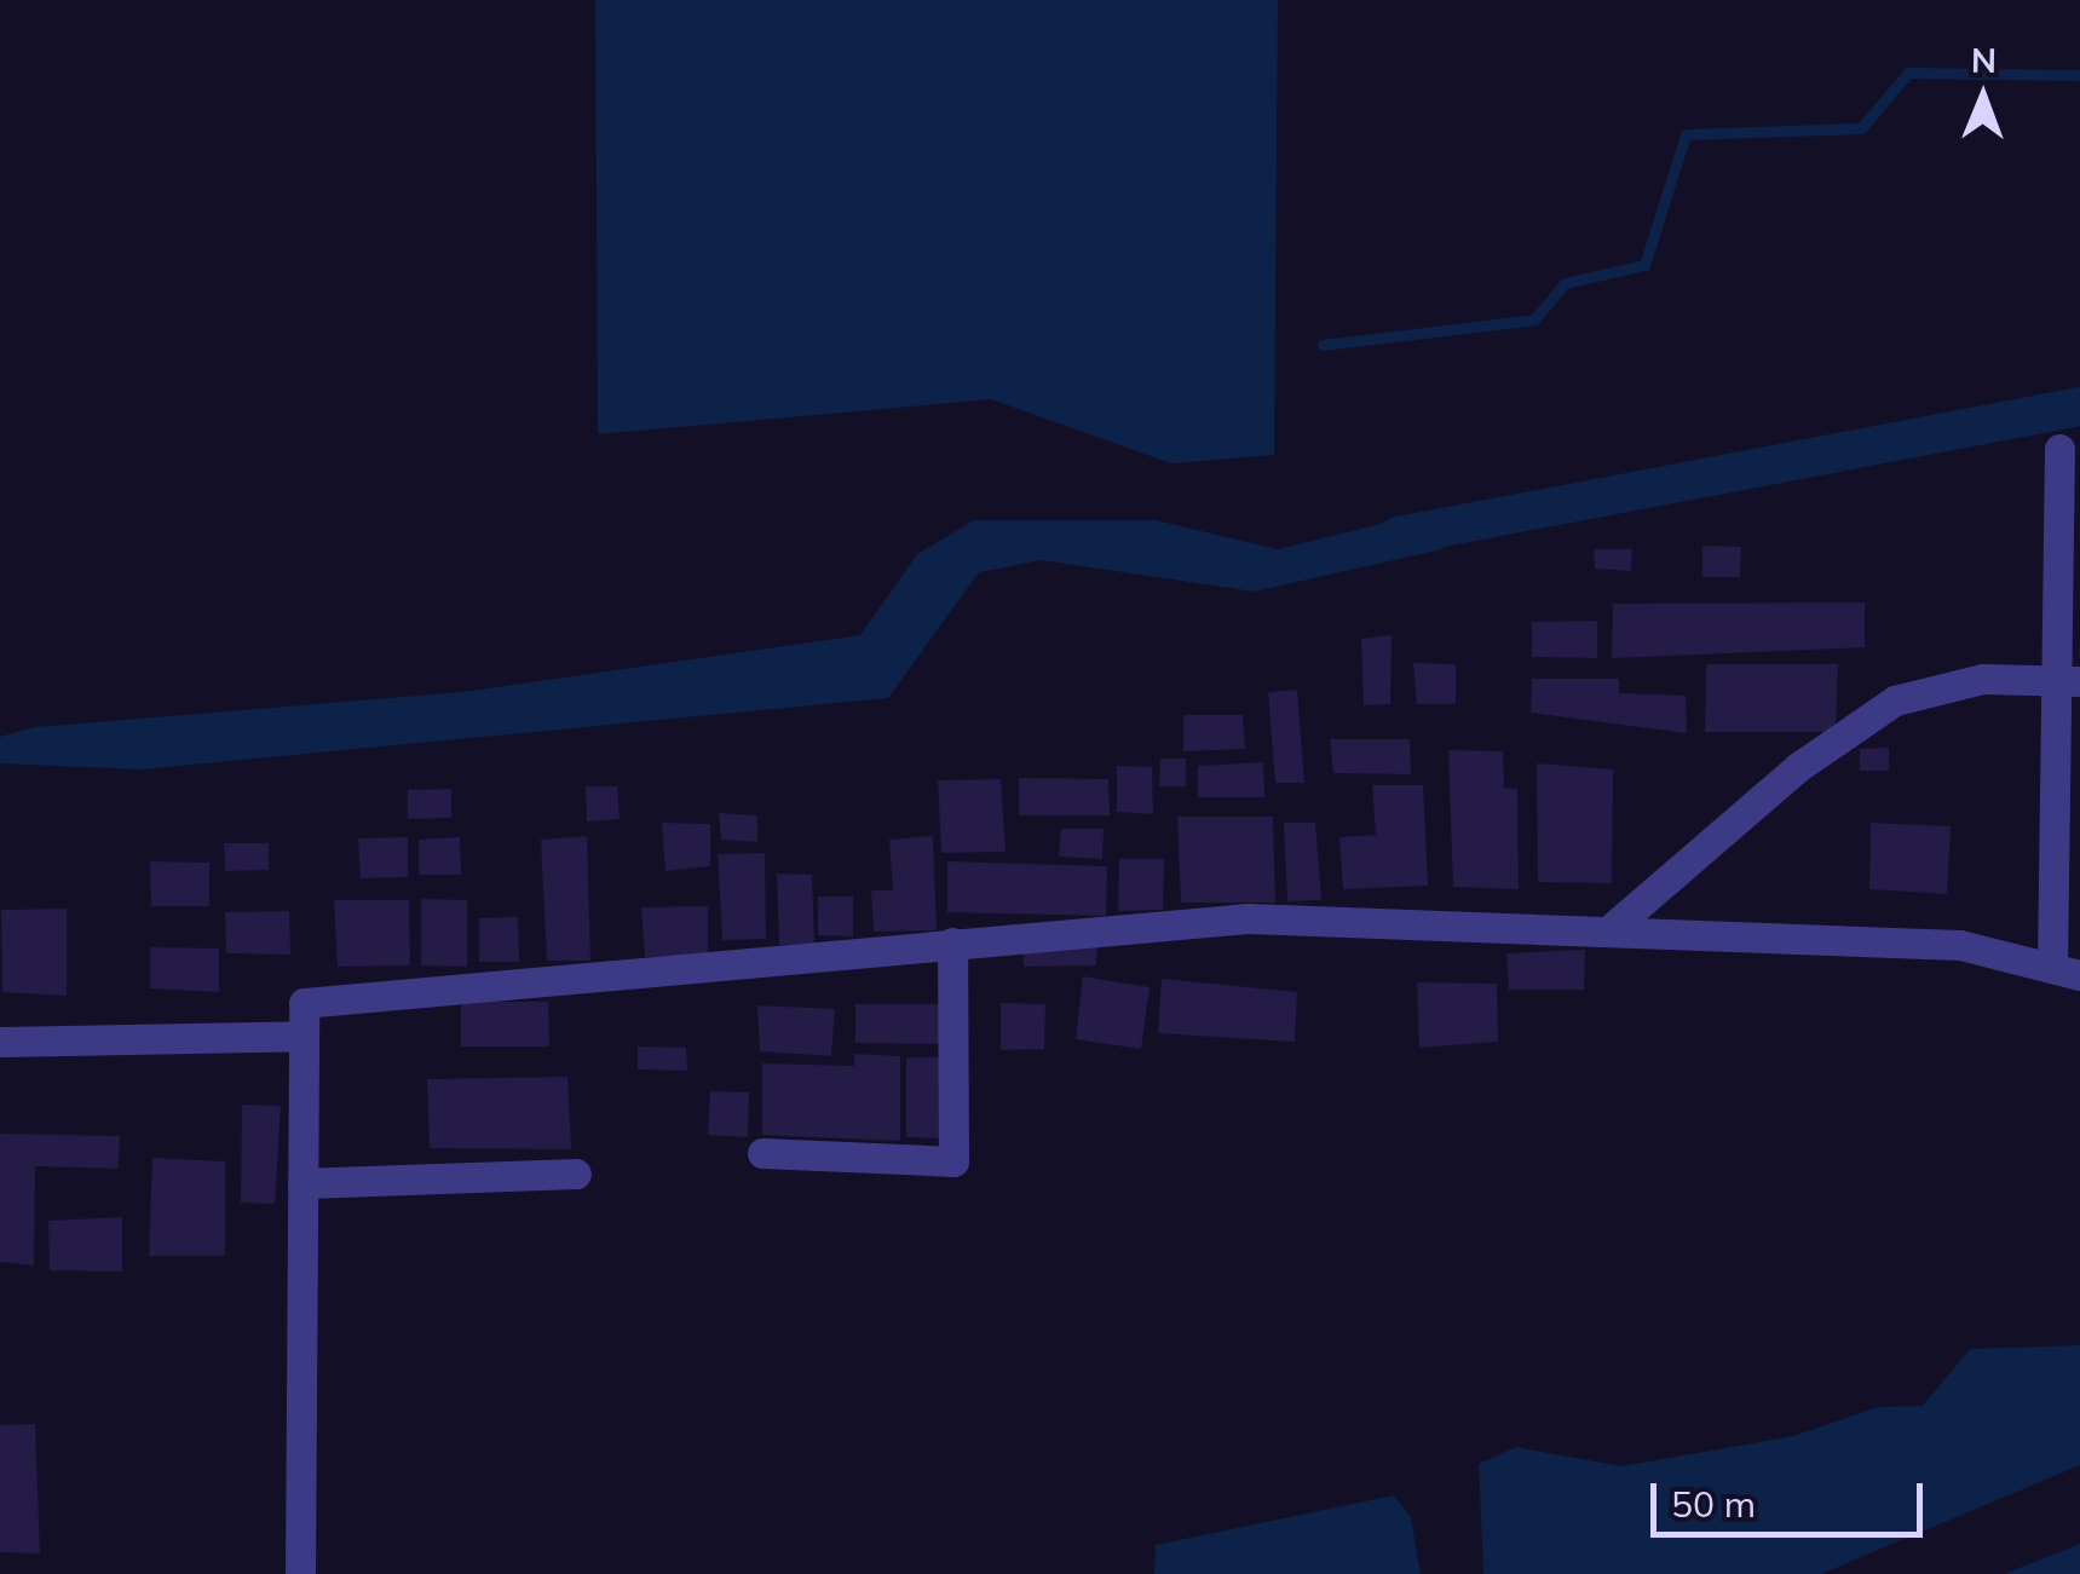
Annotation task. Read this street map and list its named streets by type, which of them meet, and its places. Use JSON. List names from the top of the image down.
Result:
{
  "scale_bar": "50 m",
  "north": "top"
}
